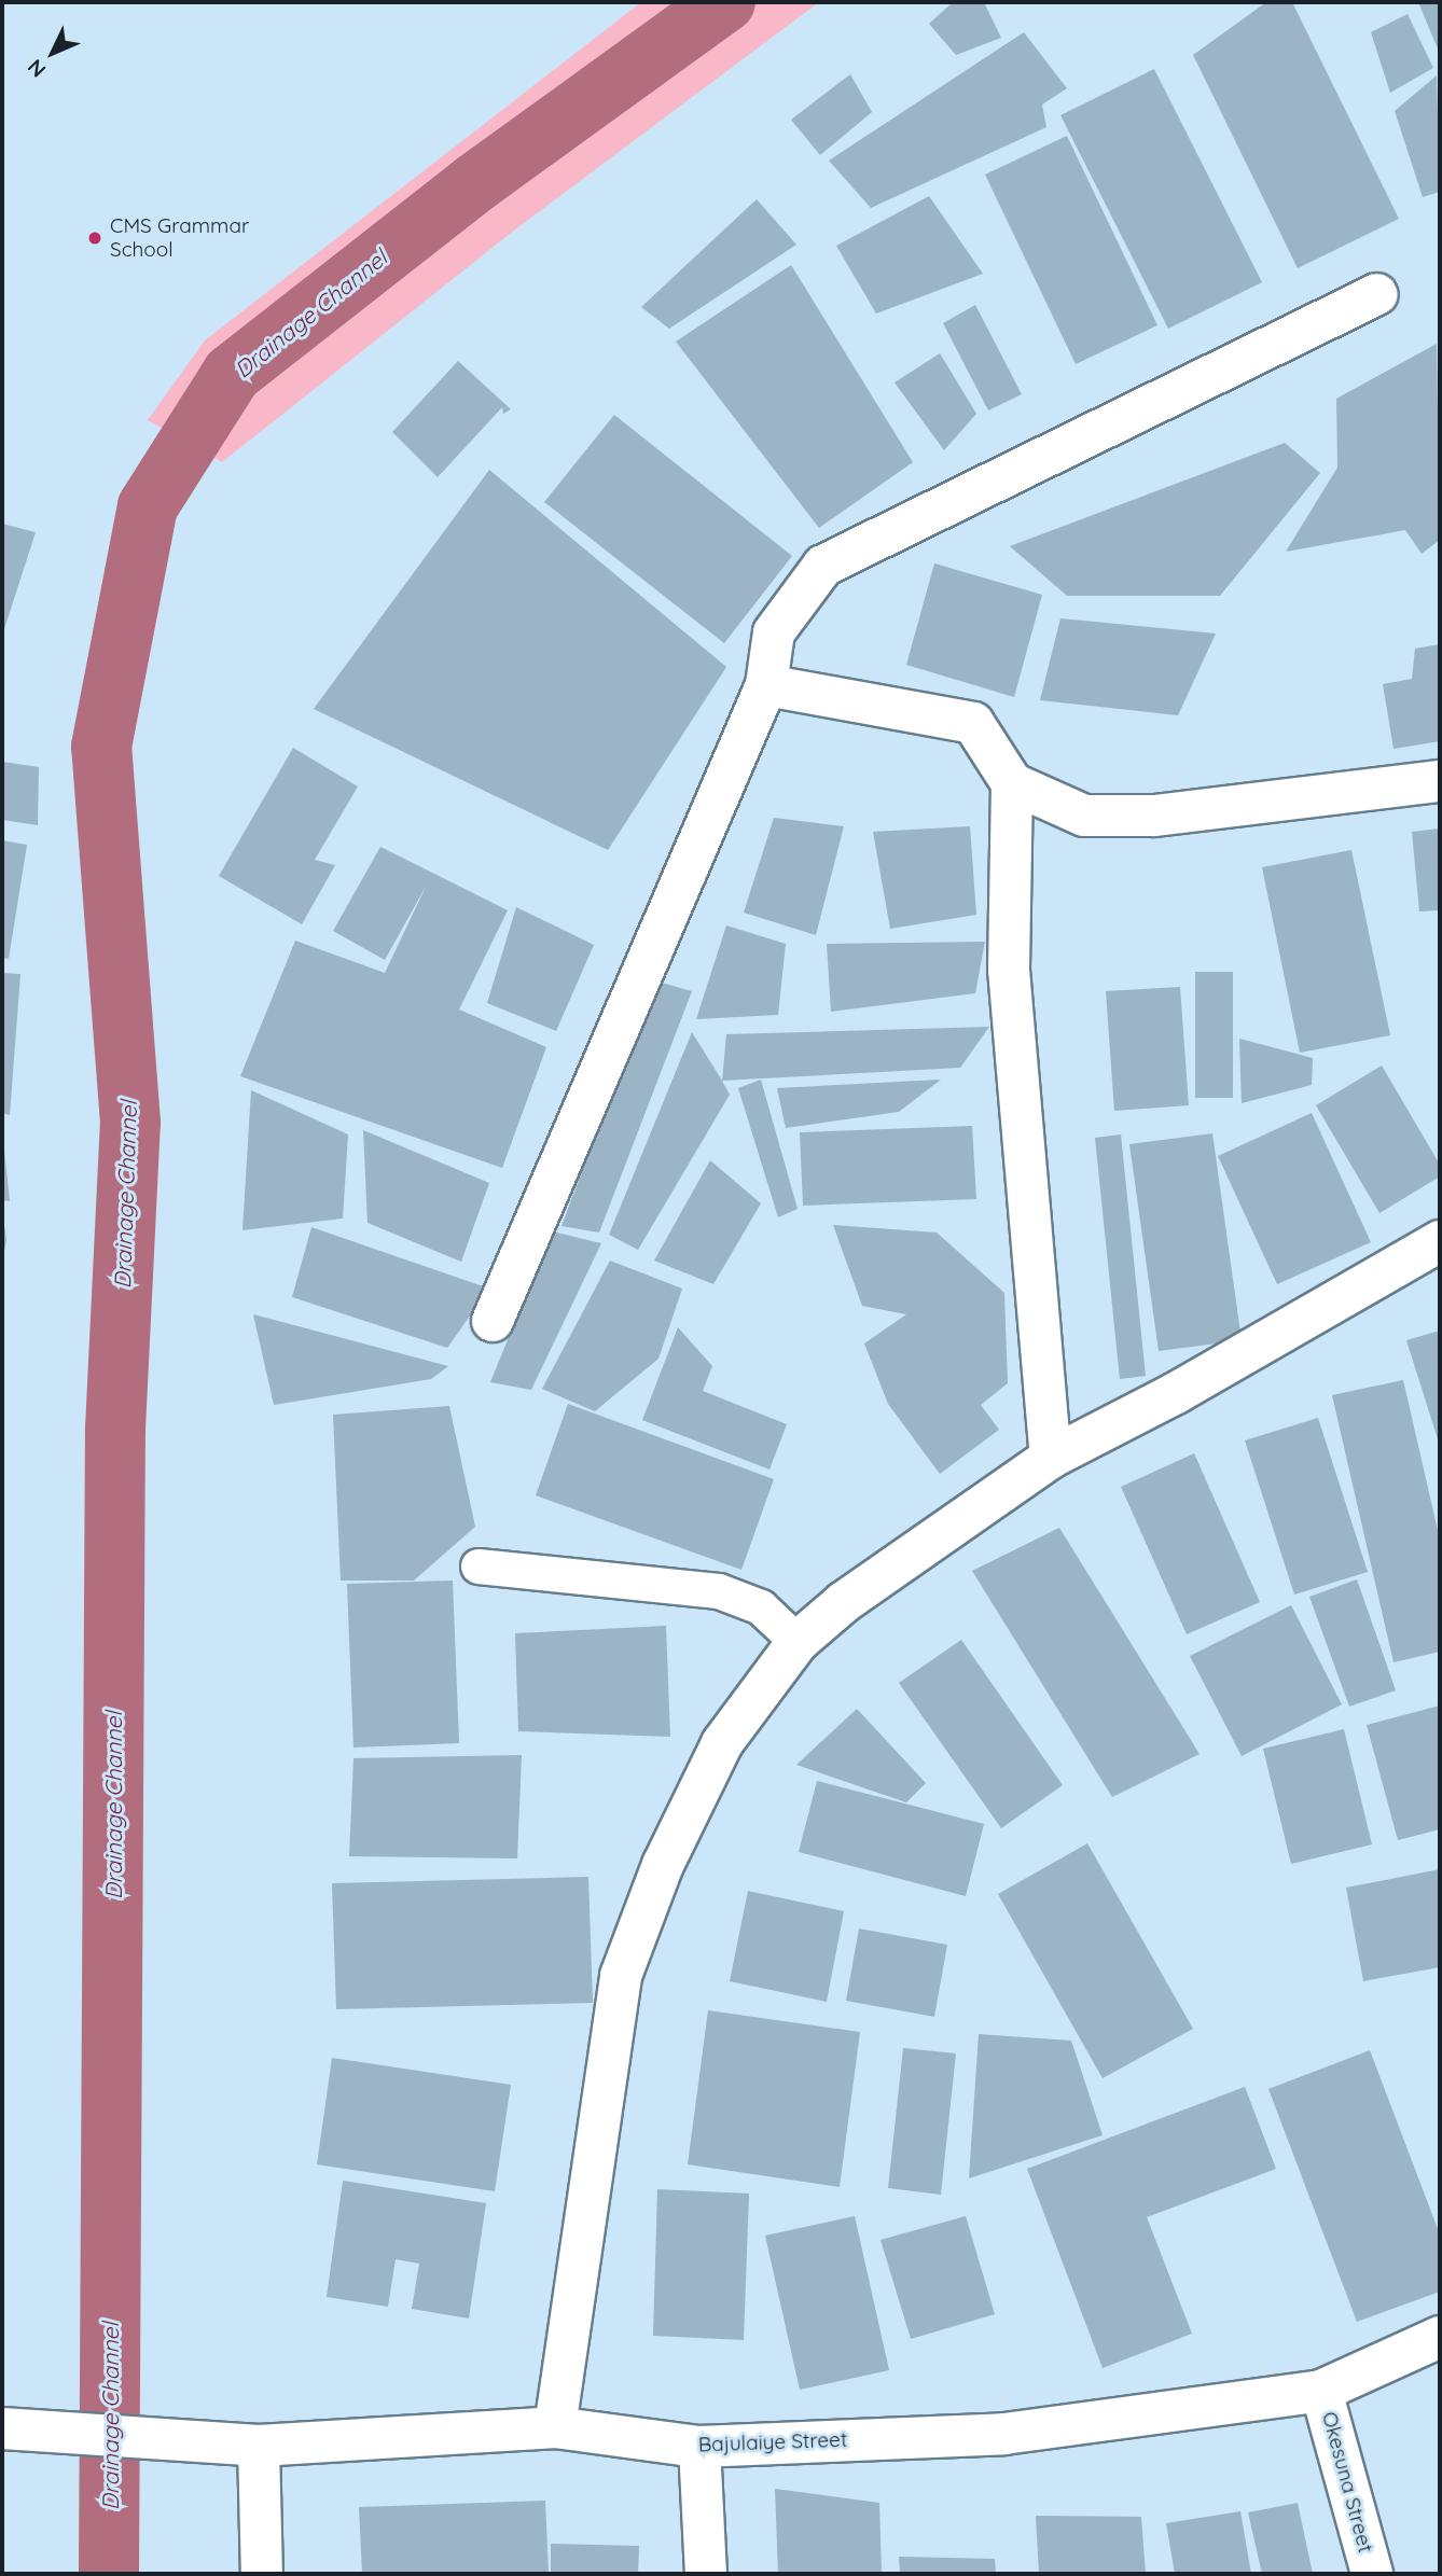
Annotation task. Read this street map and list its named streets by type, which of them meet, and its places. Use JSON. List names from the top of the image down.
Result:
{
  "streets": {
    "street": ["Bajulaiye Street", "Okesuna Street"]
  },
  "crossings": [
    ["Bajulaiye Street", "Okesuna Street"]
  ],
  "water": ["Drainage Channel"],
  "places": ["CMS Grammar School"],
  "north": "bottom left"
}
